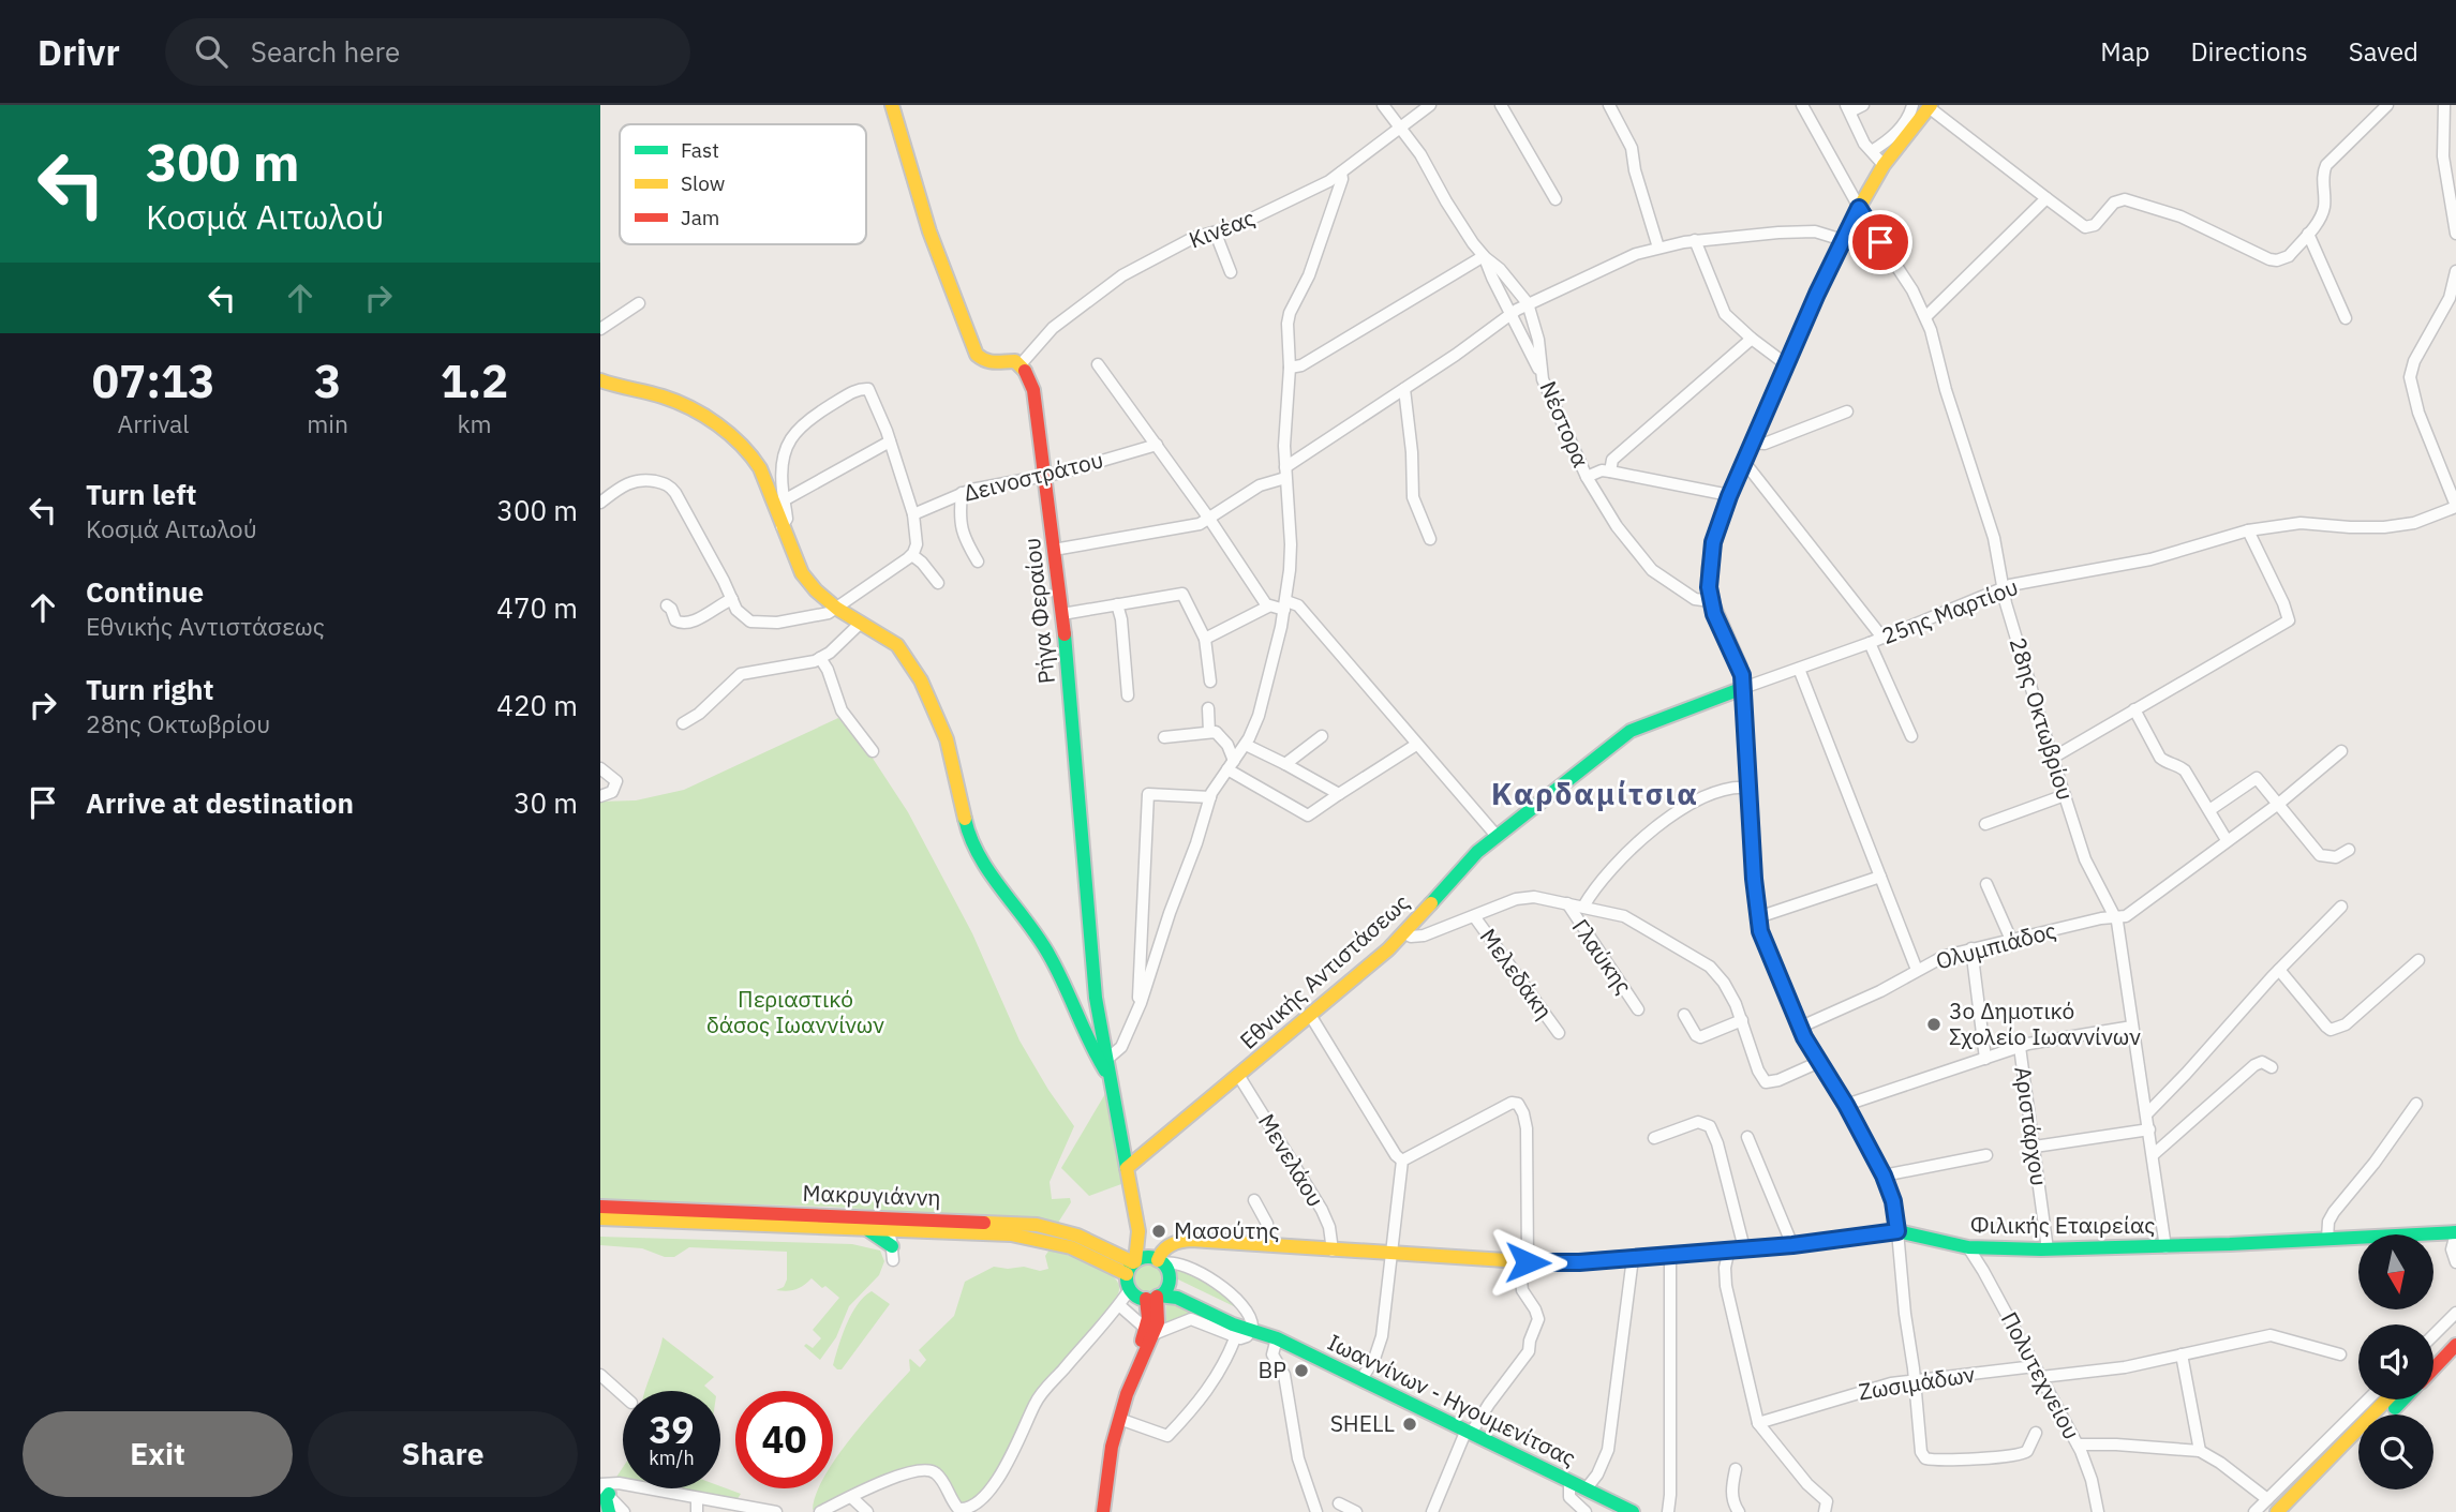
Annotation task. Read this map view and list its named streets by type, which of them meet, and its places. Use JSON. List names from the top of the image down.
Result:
{
  "streets": {
    "main road": [
      "Ρήγα Φεραίου",
      "Εθνικής Αντιστάσεως",
      "Μακρυγιάννη",
      "Φιλικής Εταιρείας",
      "Ιωαννίνων - Ηγουμενίτσας"
    ],
    "street": [
      "Κινέας",
      "Νέστορα",
      "Δεινοστράτου",
      "25ης Μαρτίου",
      "28ης Οκτωβρίου",
      "Ολυμπιάδος",
      "Γλαύκης",
      "Μελεδάκη",
      "Αριστάρχου",
      "Μενελάου",
      "Πολυτεχνείου",
      "Ζωσιμάδων"
    ]
  },
  "crossings": [
    ["Κινέας", "Νέστορα"],
    ["Κινέας", "Ρήγα Φεραίου"],
    ["Δεινοστράτου", "Ρήγα Φεραίου"],
    ["Ρήγα Φεραίου", "Εθνικής Αντιστάσεως"],
    ["25ης Μαρτίου", "28ης Οκτωβρίου"],
    ["25ης Μαρτίου", "Εθνικής Αντιστάσεως"],
    ["28ης Οκτωβρίου", "Ολυμπιάδος"],
    ["28ης Οκτωβρίου", "Φιλικής Εταιρείας"],
    ["Εθνικής Αντιστάσεως", "Μενελάου"],
    ["Αριστάρχου", "Φιλικής Εταιρείας"],
    ["Μενελάου", "Φιλικής Εταιρείας"],
    ["Μακρυγιάννη", "Φιλικής Εταιρείας"],
    ["Μακρυγιάννη", "Ιωαννίνων - Ηγουμενίτσας"],
    ["Φιλικής Εταιρείας", "Πολυτεχνείου"],
    ["Φιλικής Εταιρείας", "Ιωαννίνων - Ηγουμενίτσας"],
    ["Πολυτεχνείου", "Ζωσιμάδων"]
  ],
  "districts": ["Καρδαμίτσια"],
  "parks": ["Περιαστικό δάσος Ιωαννίνων"],
  "places": [
    "3ο Δημοτικό Σχολείο Ιωαννίνων",
    "Μασούτης",
    "BP",
    "SHELL"
  ],
  "legend": ["Fast", "Slow", "Jam"],
  "north": "bottom",
  "page": {
    "header": "Drivr",
    "search": "Search here",
    "nav": ["Map", "Directions", "Saved"],
    "turn": ["300 m", "Κοσμά Αιτωλού"],
    "eta": [
      "07:13",
      "Arrival",
      "3",
      "min",
      "1.2",
      "km"
    ],
    "list": [
      {
        "name": "Turn left",
        "note": "Κοσμά Αιτωλού",
        "value": "300 m"
      },
      {
        "name": "Continue",
        "note": "Εθνικής Αντιστάσεως",
        "value": "470 m"
      },
      {
        "name": "Turn right",
        "note": "28ης Οκτωβρίου",
        "value": "420 m"
      },
      {
        "name": "Arrive at destination",
        "value": "30 m"
      }
    ],
    "speed": "39 km/h",
    "limit": "40",
    "buttons": ["Exit", "Share"]
  }
}
